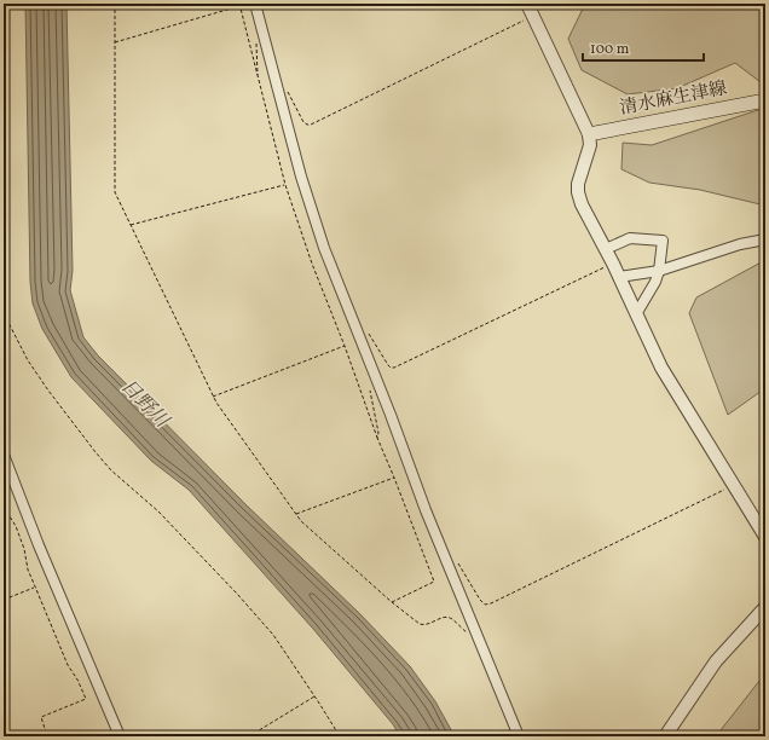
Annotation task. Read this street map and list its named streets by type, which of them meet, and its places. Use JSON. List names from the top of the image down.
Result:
{
  "streets": {
    "main road": ["清水麻生津線"]
  },
  "water": ["日野川"],
  "scale_bar": "100 m"
}
